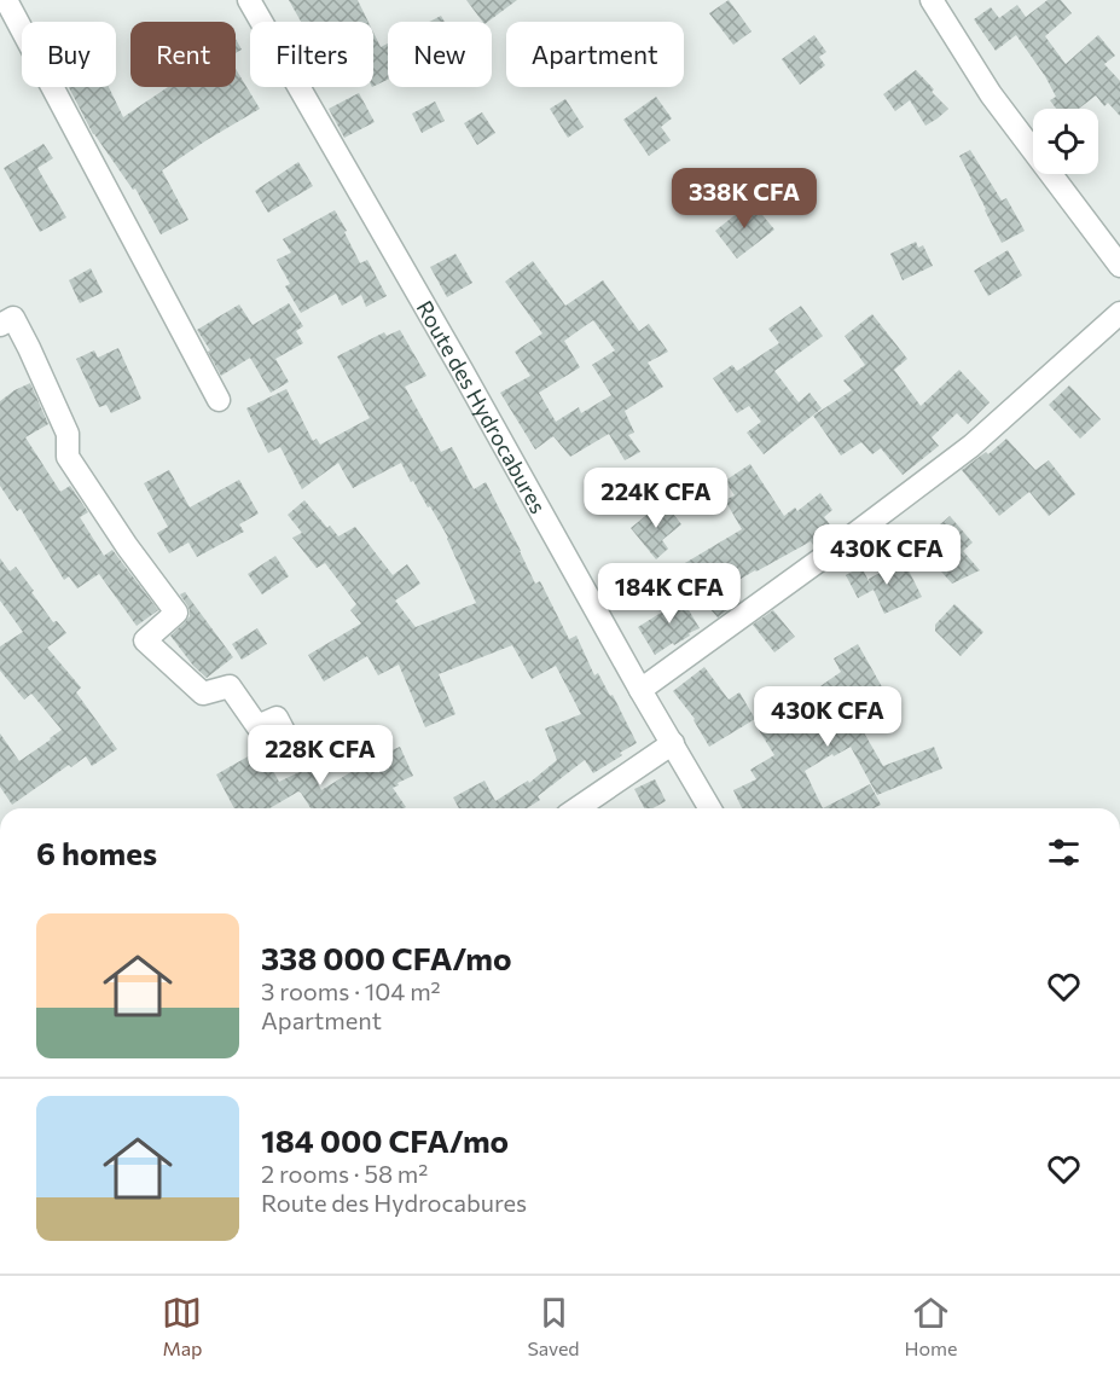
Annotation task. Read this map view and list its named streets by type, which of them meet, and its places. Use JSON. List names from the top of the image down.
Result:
{
  "streets": {
    "street": ["Route des Hydrocabures"]
  },
  "page": {
    "chip": [
      "Buy",
      "Rent",
      "Filters",
      "New",
      "Apartment"
    ],
    "price": [
      "338K CFA",
      "224K CFA",
      "430K CFA",
      "184K CFA",
      "430K CFA",
      "228K CFA"
    ],
    "heading": "6 homes",
    "list": [
      {
        "name": "338 000 CFA/mo",
        "note": "3 rooms · 104 m² · Apartment"
      },
      {
        "name": "184 000 CFA/mo",
        "note": "2 rooms · 58 m² · Route des Hydrocabures"
      }
    ],
    "tabs": ["Map", "Saved", "Home"]
  }
}
